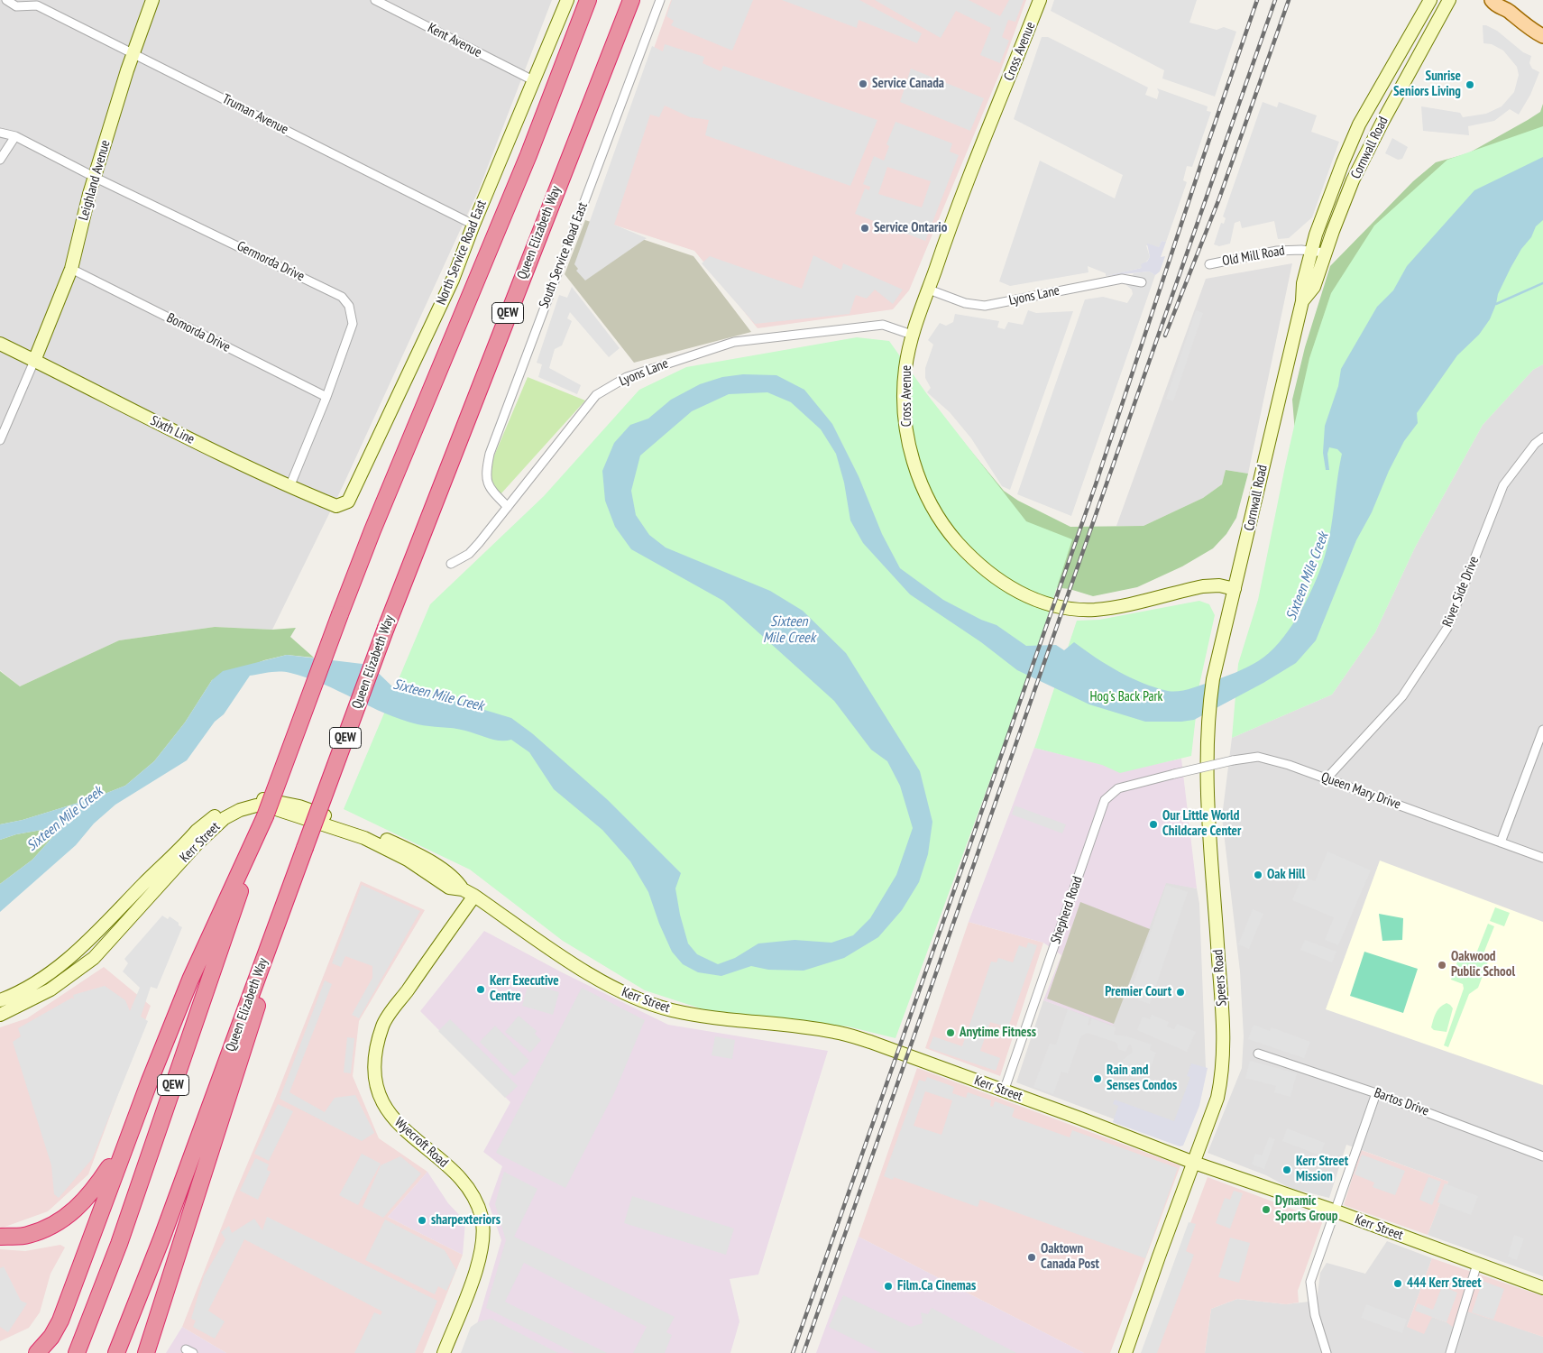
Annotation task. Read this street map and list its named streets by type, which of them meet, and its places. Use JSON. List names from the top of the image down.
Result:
{
  "streets": {
    "highway": ["Queen Elizabeth Way", "QEW"],
    "main road": [
      "Cross Avenue",
      "Cornwall Road",
      "Leighland Avenue",
      "North Service Road East",
      "Sixth Line",
      "Kerr Street",
      "Speers Road",
      "Wyecroft Road"
    ],
    "street": [
      "Kent Avenue",
      "Truman Avenue",
      "South Service Road East",
      "Old Mill Road",
      "Germorda Drive",
      "Lyons Lane",
      "Bomorda Drive",
      "River Side Drive",
      "Queen Mary Drive",
      "Shepherd Road",
      "Bartos Drive"
    ]
  },
  "crossings": [
    ["Kent Avenue", "North Service Road East"],
    ["Cross Avenue", "Cornwall Road"],
    ["Cross Avenue", "Lyons Lane"],
    ["Cross Avenue", "Speers Road"],
    ["Truman Avenue", "Leighland Avenue"],
    ["Truman Avenue", "North Service Road East"],
    ["Cornwall Road", "Old Mill Road"],
    ["Cornwall Road", "Speers Road"],
    ["Leighland Avenue", "Germorda Drive"],
    ["Leighland Avenue", "Bomorda Drive"],
    ["Leighland Avenue", "Sixth Line"],
    ["North Service Road East", "Sixth Line"],
    ["South Service Road East", "Lyons Lane"],
    ["Germorda Drive", "Bomorda Drive"],
    ["Germorda Drive", "Sixth Line"],
    ["River Side Drive", "Queen Mary Drive"],
    ["Queen Mary Drive", "Shepherd Road"],
    ["Kerr Street", "Shepherd Road"],
    ["Kerr Street", "Speers Road"],
    ["Kerr Street", "Wyecroft Road"]
  ],
  "water": ["Sixteen Mile Creek"],
  "parks": ["Hog's Back Park"],
  "places": [
    "Service Canada",
    "Sunrise Seniors Living",
    "Service Ontario",
    "Our Little World Childcare Center",
    "Oak Hill",
    "Oakwood Public School",
    "Kerr Executive Centre",
    "Premier Court",
    "Anytime Fitness",
    "Rain and Senses Condos",
    "Kerr Street Mission",
    "Dynamic Sports Group",
    "sharpexteriors",
    "Oaktown Canada Post",
    "444 Kerr Street",
    "Film.Ca Cinemas"
  ]
}
